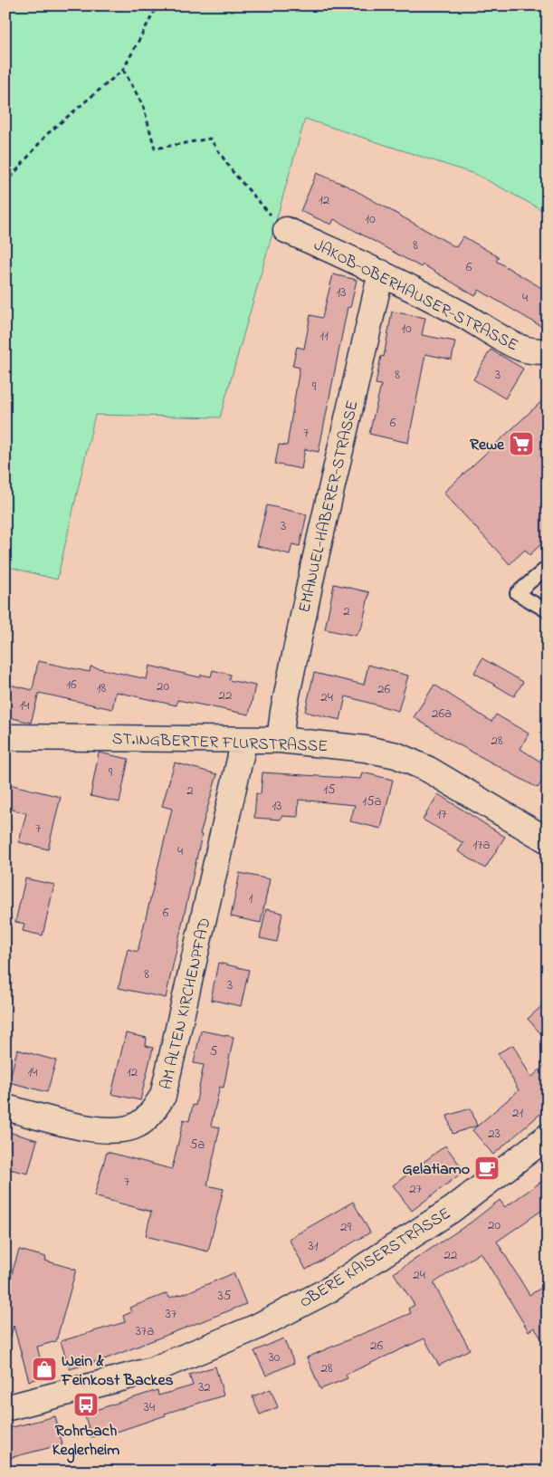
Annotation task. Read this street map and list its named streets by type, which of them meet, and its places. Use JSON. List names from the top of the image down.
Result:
{
  "streets": {
    "street": [
      "JAKOB-OBERHAUSER-STRASSE",
      "EMANUEL-HABERER-STRASSE",
      "ST.INGBERTER FLURSTRASSE",
      "AM ALTEN KIRCHENPFAD",
      "OBERE KAISERSTRASSE"
    ]
  },
  "crossings": [
    ["JAKOB-OBERHAUSER-STRASSE", "EMANUEL-HABERER-STRASSE"],
    ["EMANUEL-HABERER-STRASSE", "ST.INGBERTER FLURSTRASSE"],
    ["ST.INGBERTER FLURSTRASSE", "AM ALTEN KIRCHENPFAD"]
  ],
  "places": {
    "supermarket": ["Rewe"],
    "cafe": ["Gelatiamo"],
    "shop": ["Wein & Feinkost Backes"],
    "bus stop": ["Rohrbach Keglerheim"]
  },
  "house_numbers": [
    "12",
    "10",
    "8",
    "6",
    "13",
    "4",
    "10",
    "11",
    "8",
    "3",
    "9",
    "6",
    "7",
    "3",
    "2",
    "16",
    "20",
    "18",
    "26",
    "22",
    "24",
    "14",
    "26a",
    "28",
    "9",
    "15",
    "2",
    "15a",
    "13",
    "17",
    "7",
    "17a",
    "4",
    "1",
    "6",
    "8",
    "3",
    "5",
    "14",
    "12",
    "21",
    "23",
    "5a",
    "7",
    "27",
    "20",
    "29",
    "31",
    "22",
    "24",
    "35",
    "37",
    "37a",
    "26",
    "30",
    "28",
    "32",
    "34"
  ]
}
